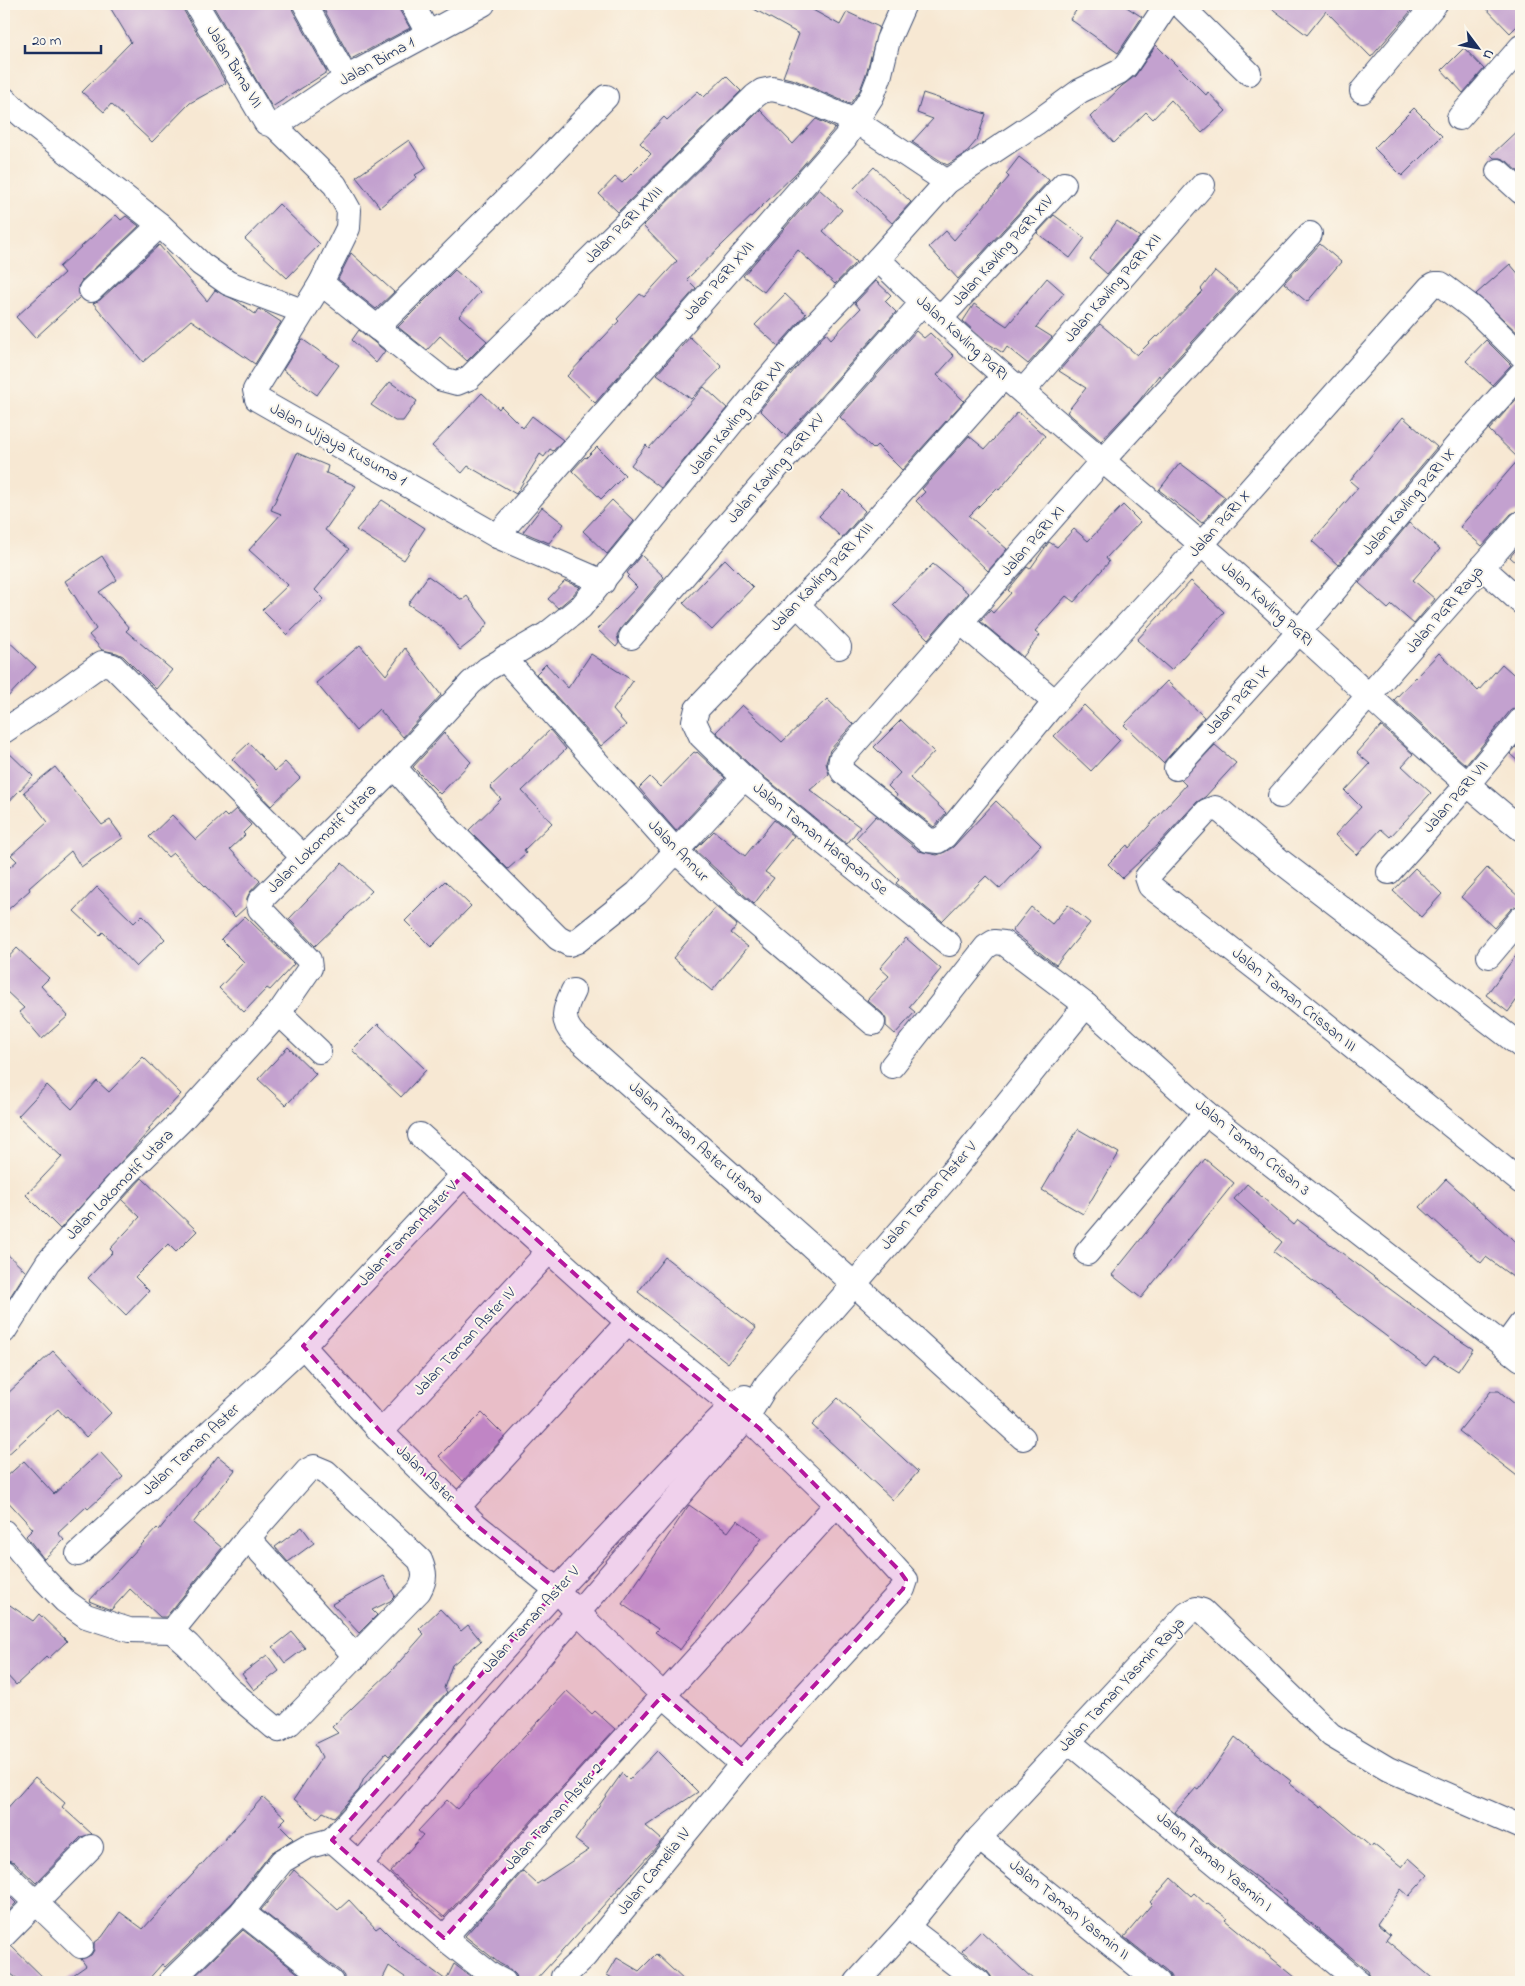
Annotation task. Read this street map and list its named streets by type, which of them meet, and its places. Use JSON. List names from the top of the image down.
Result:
{
  "streets": {
    "street": [
      "Jalan Bima 1",
      "Jalan Bima VII",
      "Jalan PGRI XVIII",
      "Jalan Kavling PGRI XIV",
      "Jalan PGRI XVII",
      "Jalan Kavling PGRI XII",
      "Jalan Kavling PGRI",
      "Jalan Kavling PGRI XVI",
      "Jalan Wijaya Kusuma 1",
      "Jalan Kavling PGRI XV",
      "Jalan Kavling PGRI IX",
      "Jalan PGRI X",
      "Jalan PGRI XI",
      "Jalan Kavling PGRI XIII",
      "Jalan PGRI Raya",
      "Jalan PGRI IX",
      "Jalan PGRI VII",
      "Jalan Lokomotif Utara",
      "Jalan Taman Harapan Se",
      "Jalan Annur",
      "Jalan Taman Crissan III",
      "Jalan Taman Aster Utama",
      "Jalan Taman Crisan 3",
      "Jalan Taman Aster V",
      "Jalan Taman Aster IV",
      "Jalan Taman Aster",
      "Jalan Aster",
      "Jalan Taman Yasmin Raya",
      "Jalan Taman Aster 2",
      "Jalan Taman Yasmin I",
      "Jalan Camelia IV",
      "Jalan Taman Yasmin II"
    ]
  },
  "crossings": [
    ["Jalan Bima 1", "Jalan Bima VII"],
    ["Jalan Bima 1", "Jalan Wijaya Kusuma 1"],
    ["Jalan Bima VII", "Jalan Wijaya Kusuma 1"],
    ["Jalan PGRI XVIII", "Jalan PGRI XVII"],
    ["Jalan PGRI XVIII", "Jalan Kavling PGRI XVI"],
    ["Jalan PGRI XVIII", "Jalan Wijaya Kusuma 1"],
    ["Jalan Kavling PGRI XIV", "Jalan Kavling PGRI"],
    ["Jalan PGRI XVII", "Jalan Wijaya Kusuma 1"],
    ["Jalan Kavling PGRI XII", "Jalan Kavling PGRI"],
    ["Jalan Kavling PGRI", "Jalan Kavling PGRI XVI"],
    ["Jalan Kavling PGRI", "Jalan Kavling PGRI XV"],
    ["Jalan Kavling PGRI", "Jalan Kavling PGRI IX"],
    ["Jalan Kavling PGRI", "Jalan PGRI X"],
    ["Jalan Kavling PGRI", "Jalan PGRI XI"],
    ["Jalan Kavling PGRI", "Jalan Kavling PGRI XIII"],
    ["Jalan Kavling PGRI", "Jalan PGRI Raya"],
    ["Jalan Kavling PGRI", "Jalan PGRI IX"],
    ["Jalan Kavling PGRI", "Jalan PGRI VII"],
    ["Jalan Kavling PGRI XVI", "Jalan Wijaya Kusuma 1"],
    ["Jalan Kavling PGRI XVI", "Jalan Lokomotif Utara"],
    ["Jalan Wijaya Kusuma 1", "Jalan Lokomotif Utara"],
    ["Jalan Kavling PGRI IX", "Jalan PGRI IX"],
    ["Jalan PGRI X", "Jalan PGRI XI"],
    ["Jalan Kavling PGRI XIII", "Jalan Taman Harapan Se"],
    ["Jalan Lokomotif Utara", "Jalan Taman Harapan Se"],
    ["Jalan Lokomotif Utara", "Jalan Annur"],
    ["Jalan Taman Harapan Se", "Jalan Annur"],
    ["Jalan Taman Aster Utama", "Jalan Taman Aster V"],
    ["Jalan Taman Crisan 3", "Jalan Taman Aster V"],
    ["Jalan Taman Aster V", "Jalan Taman Aster IV"],
    ["Jalan Taman Aster V", "Jalan Taman Aster"],
    ["Jalan Taman Aster V", "Jalan Aster"],
    ["Jalan Taman Aster V", "Jalan Camelia IV"],
    ["Jalan Taman Aster IV", "Jalan Aster"],
    ["Jalan Taman Aster", "Jalan Aster"],
    ["Jalan Taman Yasmin Raya", "Jalan Taman Yasmin I"],
    ["Jalan Taman Yasmin Raya", "Jalan Taman Yasmin II"]
  ],
  "scale_bar": "20 m",
  "north": "bottom right"
}
